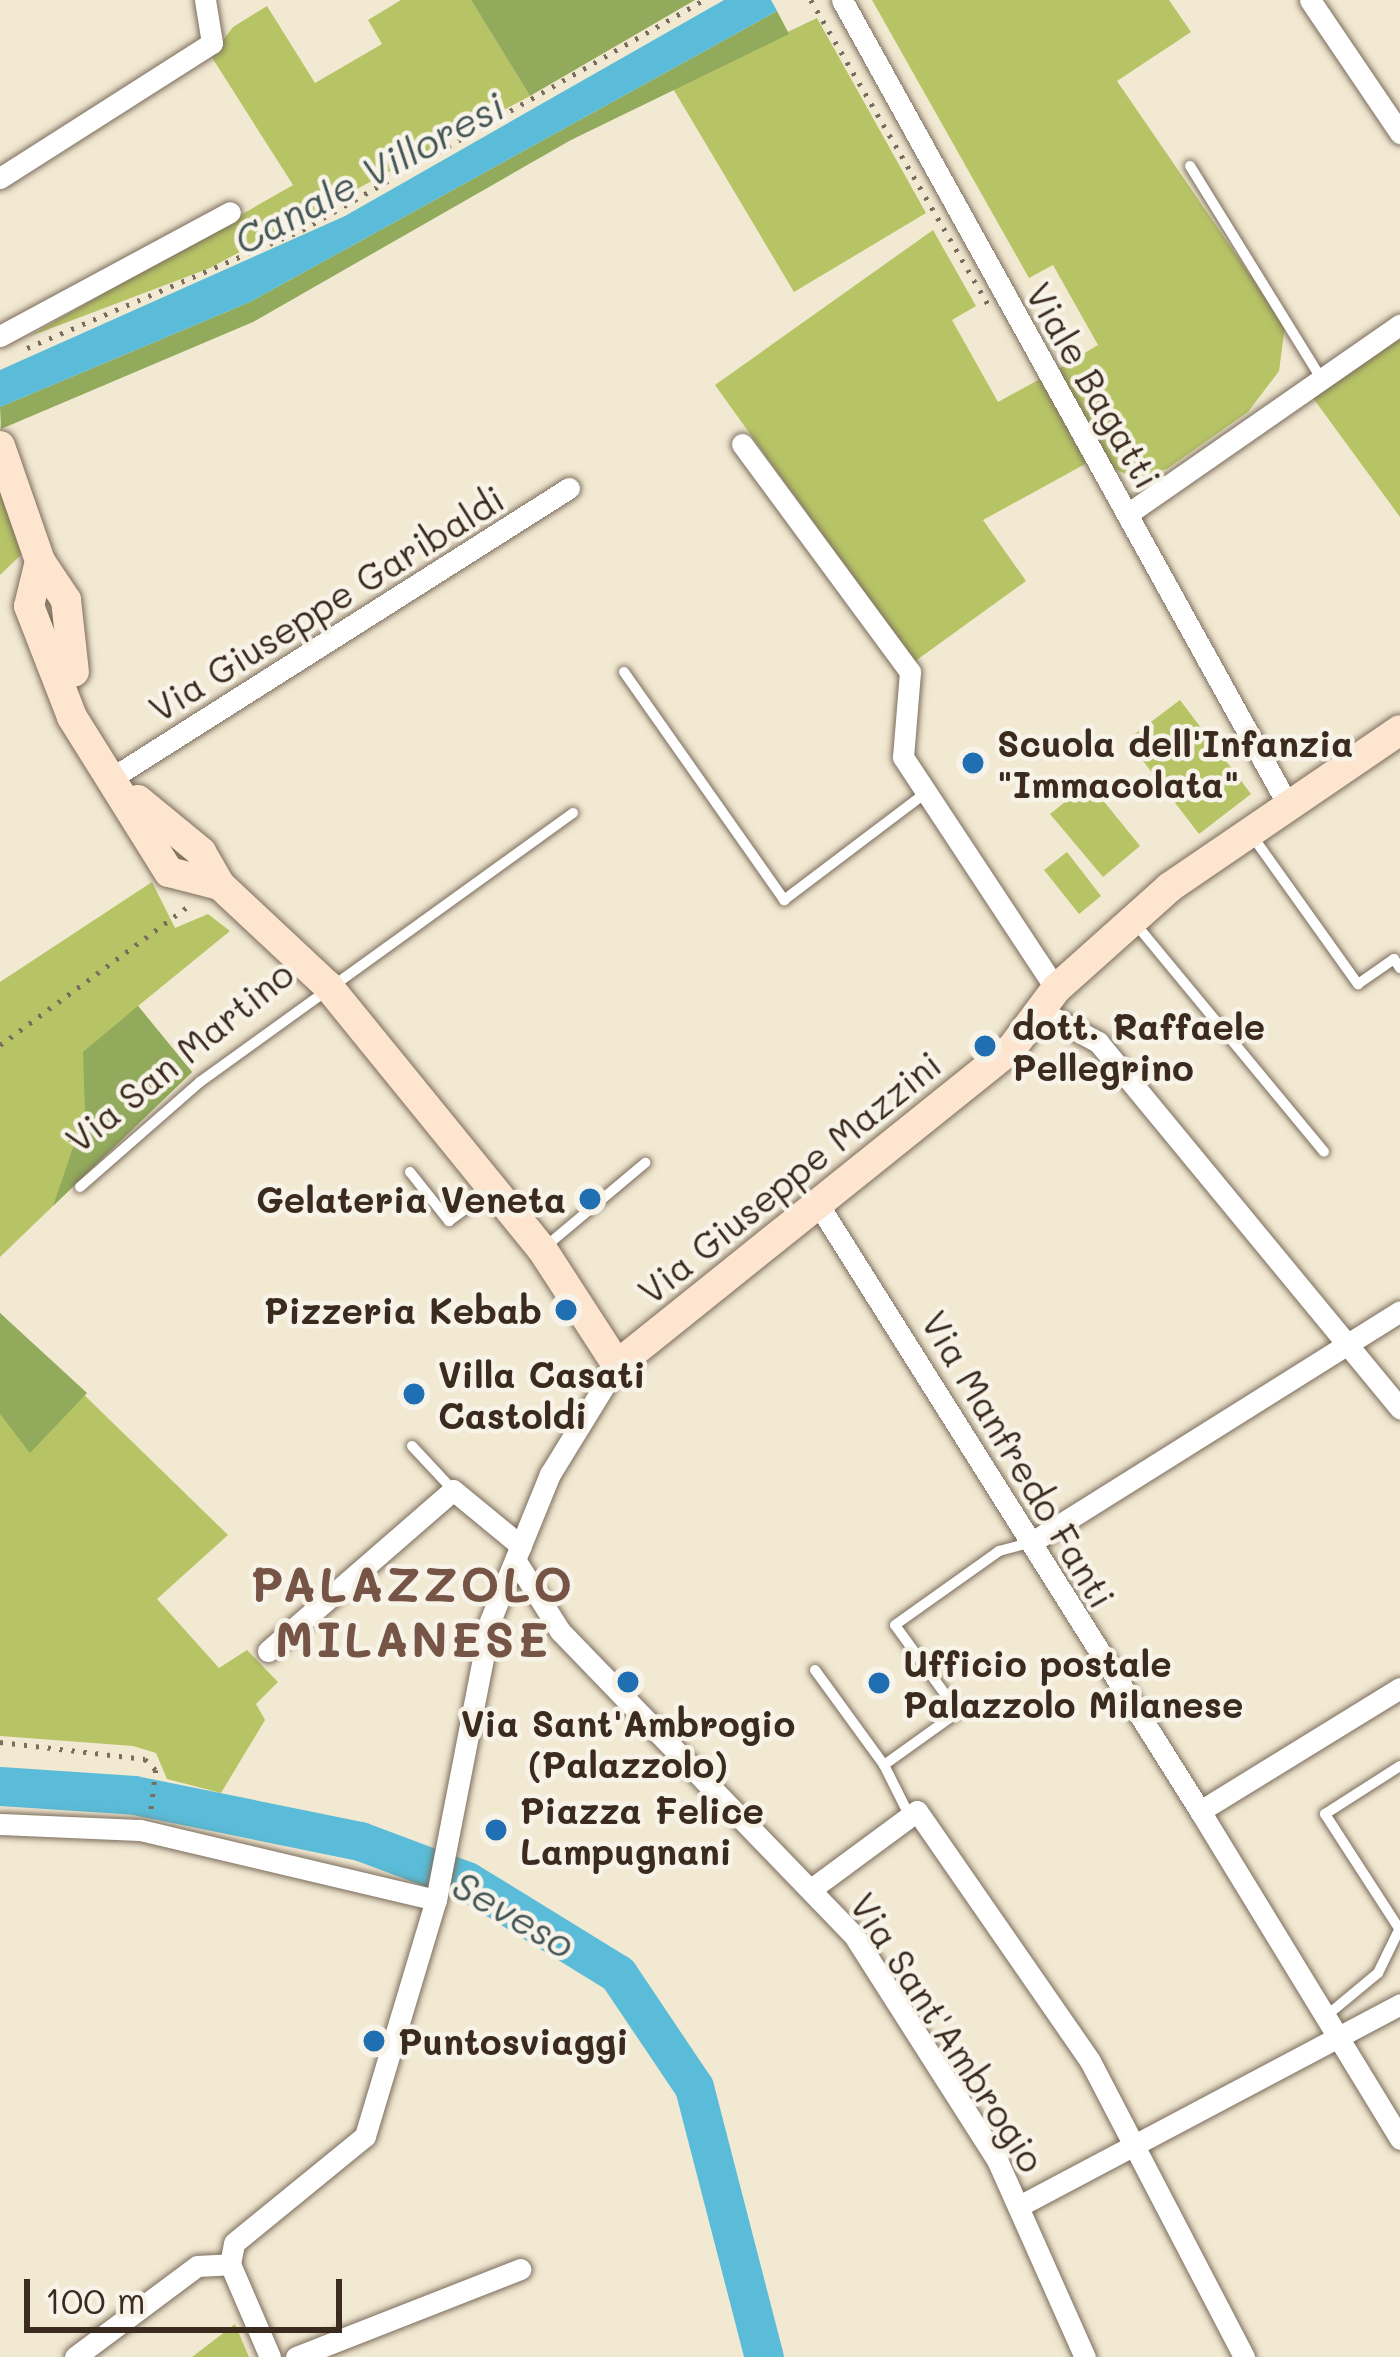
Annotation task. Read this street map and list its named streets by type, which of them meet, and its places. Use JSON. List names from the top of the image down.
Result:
{
  "streets": {
    "street": [
      "Viale Bagatti",
      "Via Giuseppe Garibaldi",
      "Via San Martino",
      "Via Giuseppe Mazzini",
      "Via Manfredo Fanti",
      "Via Sant'Ambrogio"
    ]
  },
  "crossings": [
    ["Viale Bagatti", "Via Giuseppe Mazzini"],
    ["Via Giuseppe Garibaldi", "Via San Martino"],
    ["Via San Martino", "Via Giuseppe Mazzini"],
    ["Via Giuseppe Mazzini", "Via Manfredo Fanti"],
    ["Via Giuseppe Mazzini", "Via Sant'Ambrogio"]
  ],
  "districts": ["PALAZZOLO MILANESE"],
  "water": ["Canale Villoresi", "Seveso"],
  "places": [
    "Scuola dell'Infanzia \"Immacolata\"",
    "dott. Raffaele Pellegrino",
    "Gelateria Veneta",
    "Pizzeria Kebab",
    "Villa Casati Castoldi",
    "Via Sant'Ambrogio (Palazzolo)",
    "Ufficio postale Palazzolo Milanese",
    "Piazza Felice Lampugnani",
    "Puntosviaggi"
  ],
  "scale_bar": "100 m"
}
